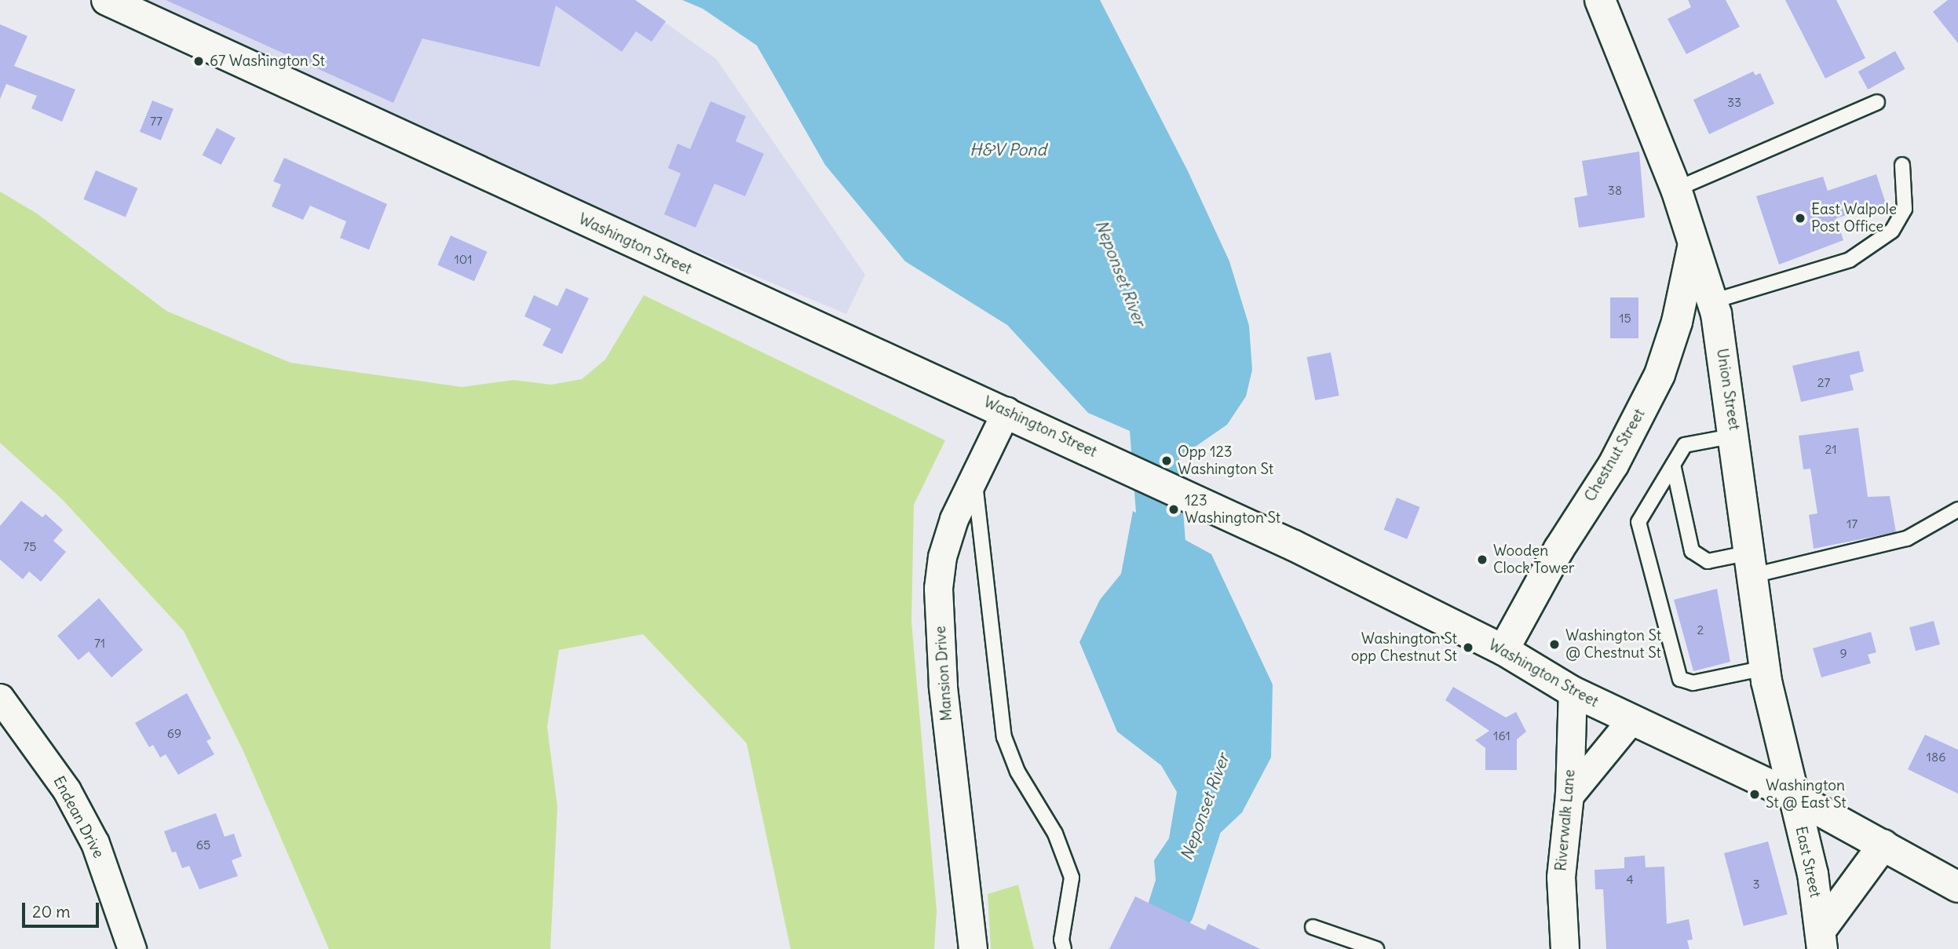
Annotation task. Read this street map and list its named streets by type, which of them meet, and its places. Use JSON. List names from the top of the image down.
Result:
{
  "streets": {
    "main road": [
      "Washington Street",
      "Union Street",
      "Chestnut Street",
      "East Street"
    ],
    "street": ["Mansion Drive", "Endean Drive", "Riverwalk Lane"]
  },
  "crossings": [
    ["Washington Street", "Union Street"],
    ["Washington Street", "Chestnut Street"],
    ["Washington Street", "Mansion Drive"],
    ["Washington Street", "Riverwalk Lane"],
    ["Washington Street", "East Street"],
    ["Union Street", "Chestnut Street"],
    ["Union Street", "East Street"]
  ],
  "water": ["H&V Pond", "Neponset River"],
  "places": [
    "67 Washington St",
    "East Walpole Post Office",
    "Opp 123 Washington St",
    "123 Washington St",
    "Wooden Clock Tower",
    "Washington St @ Chestnut St",
    "Washington St opp Chestnut St",
    "Washington St @ East St"
  ],
  "house_numbers": [
    "33",
    "77",
    "38",
    "101",
    "15",
    "27",
    "21",
    "17",
    "75",
    "2",
    "71",
    "9",
    "69",
    "161",
    "186",
    "65",
    "4",
    "3"
  ],
  "scale_bar": "20 m"
}
